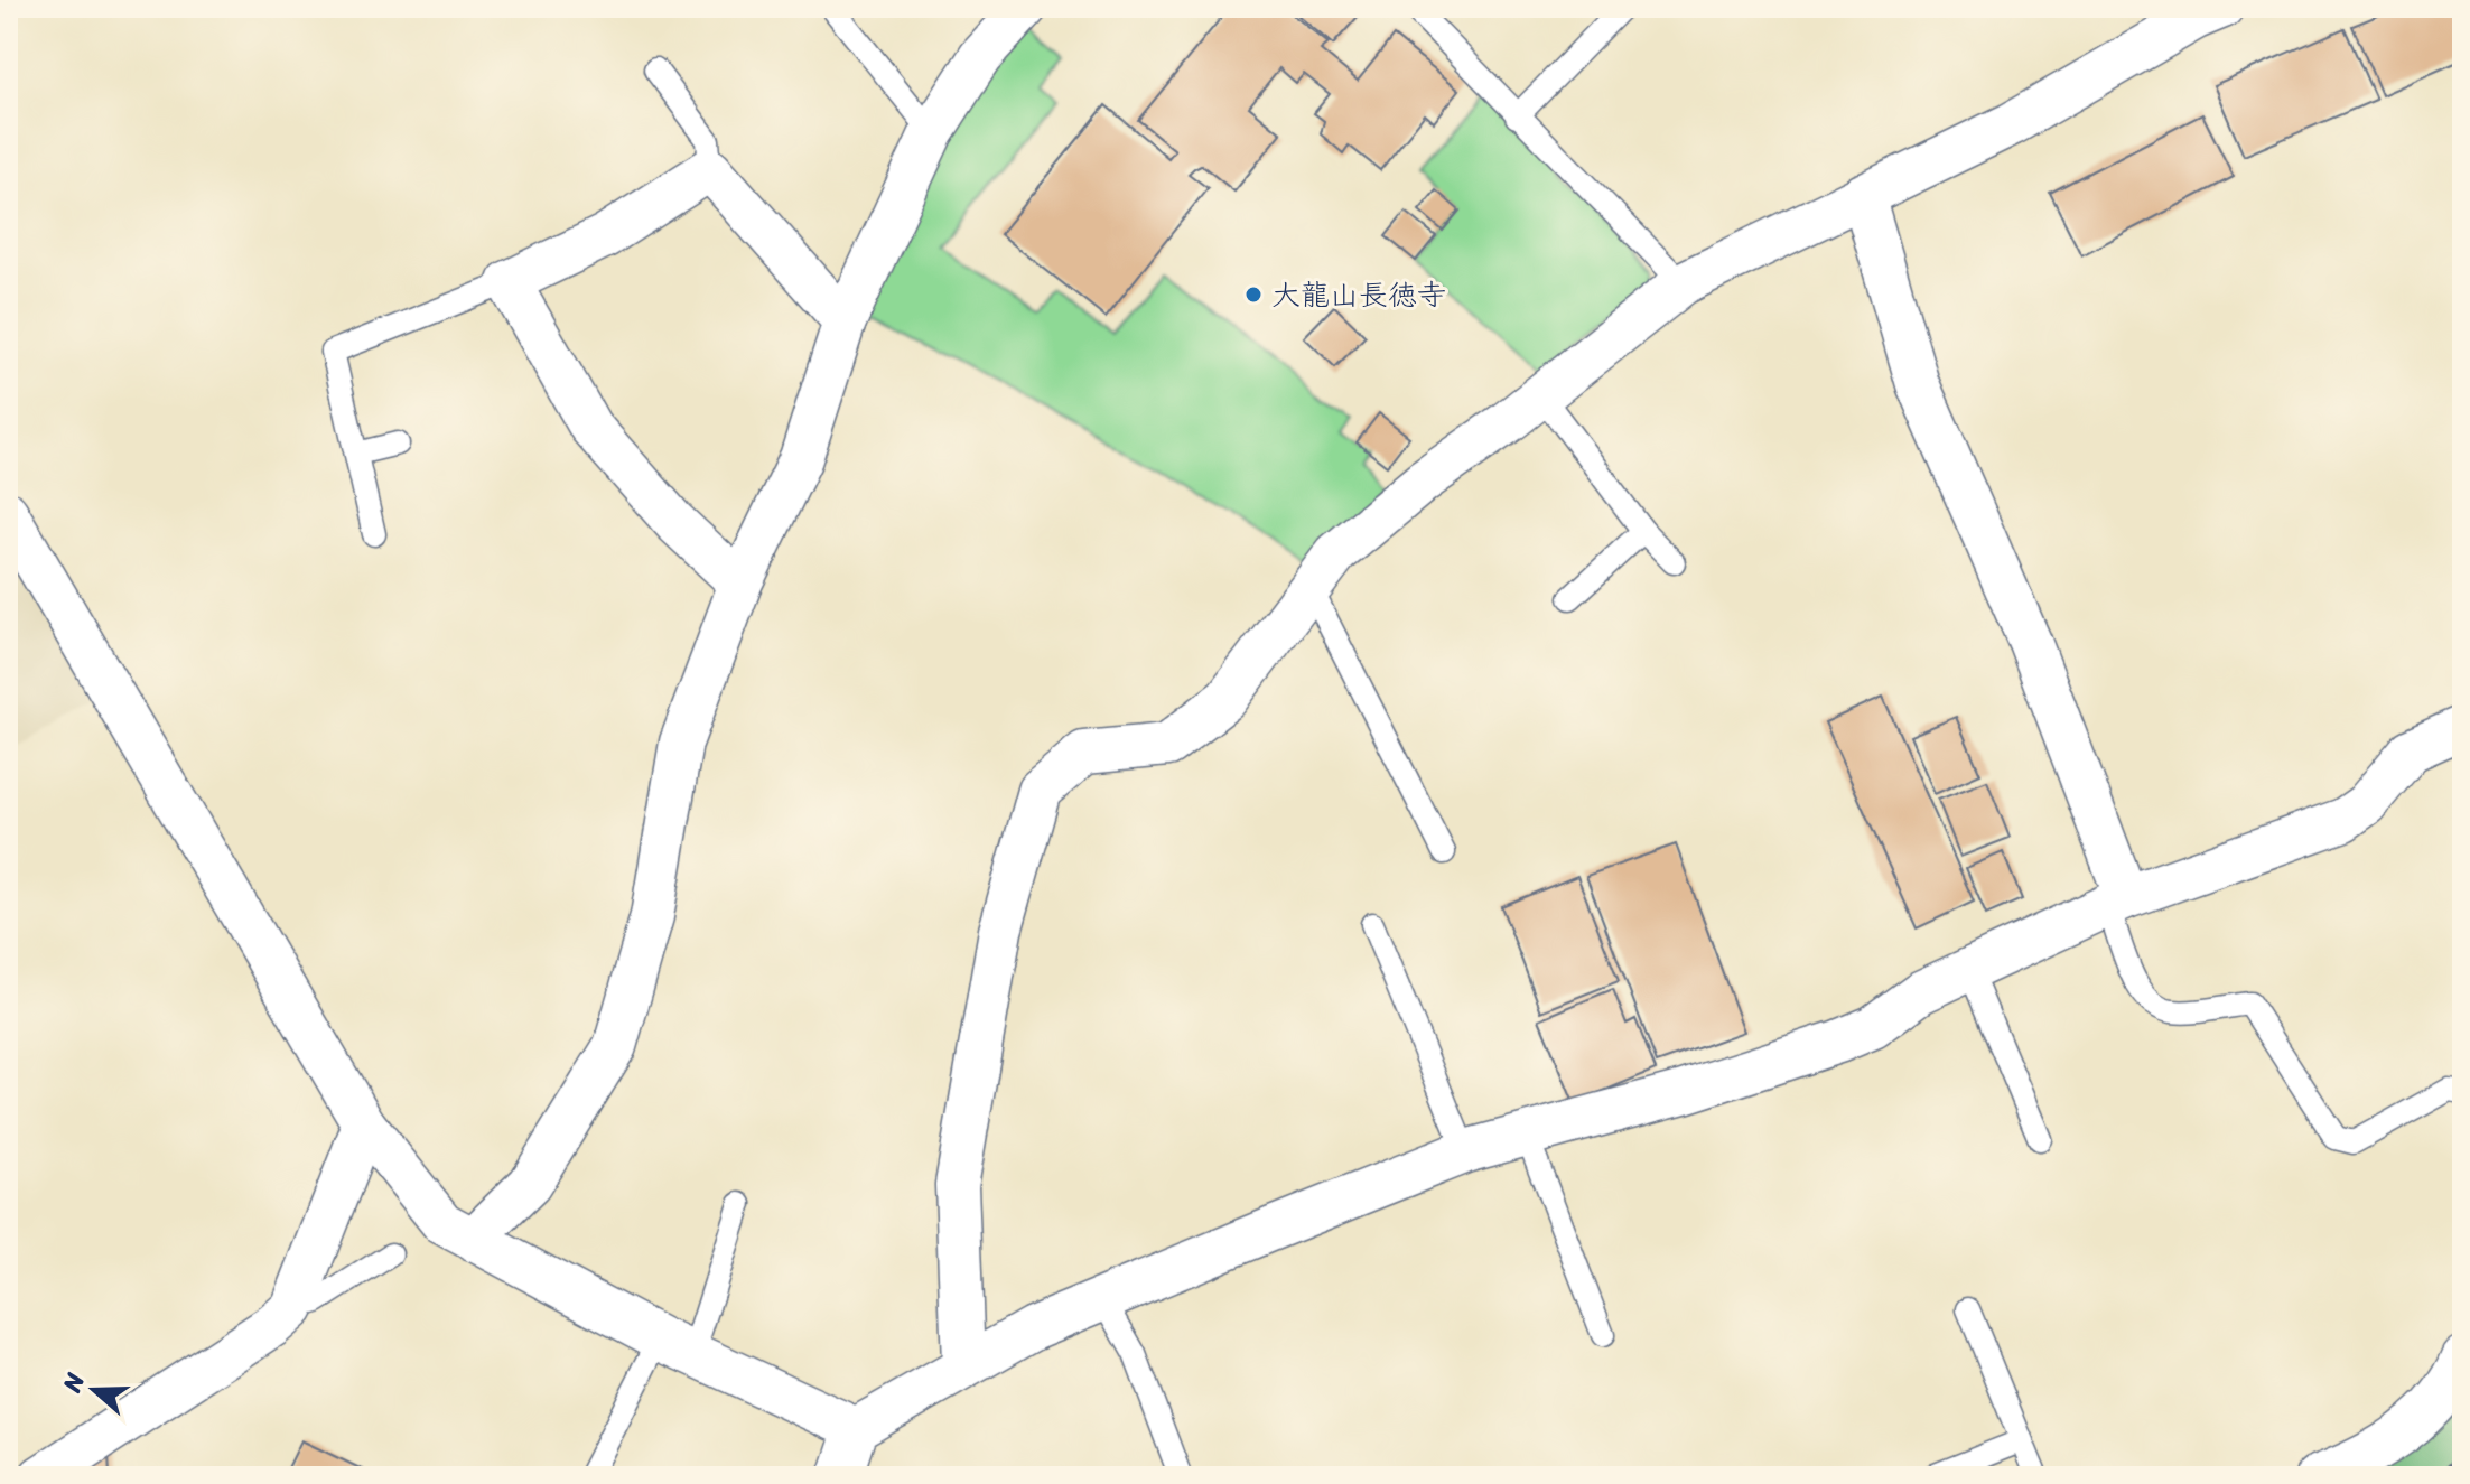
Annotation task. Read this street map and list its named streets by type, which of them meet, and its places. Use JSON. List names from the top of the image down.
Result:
{
  "places": ["大龍山長徳寺"],
  "north": "left"
}
